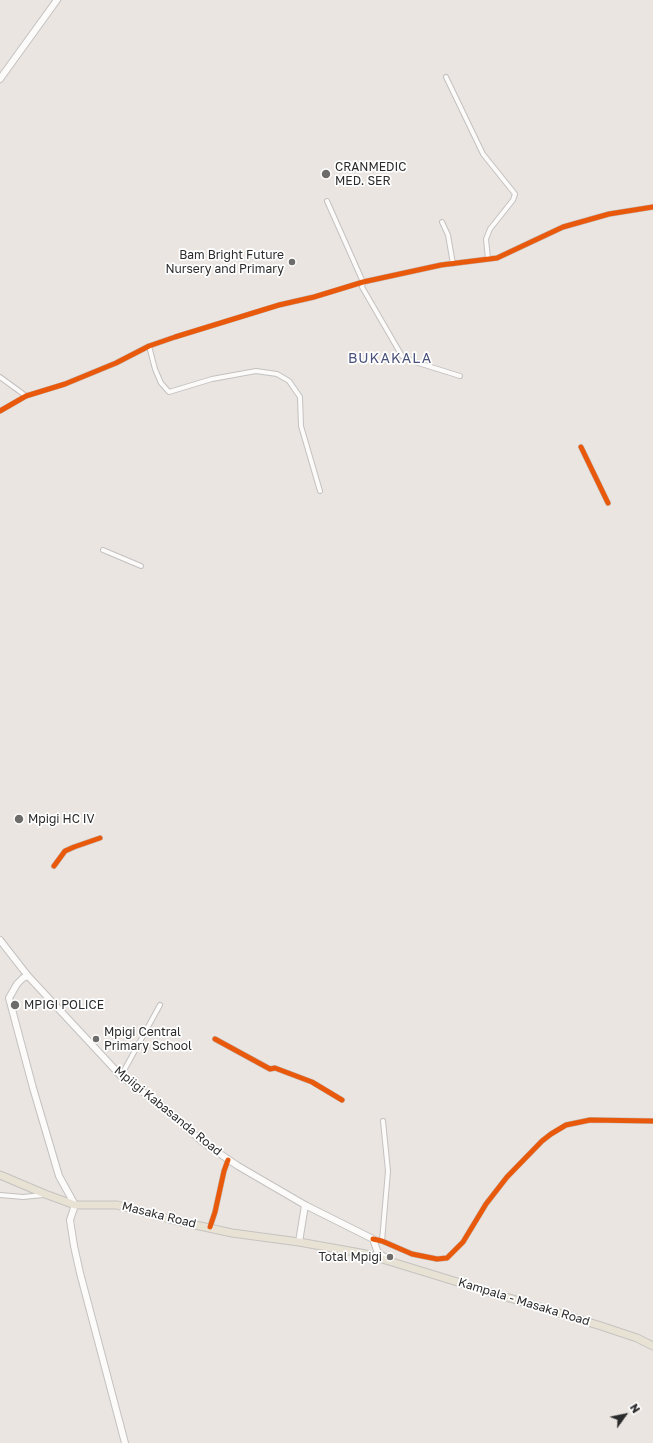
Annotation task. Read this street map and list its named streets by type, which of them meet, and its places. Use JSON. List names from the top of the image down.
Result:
{
  "streets": {
    "main road": ["Mpiigi Kabasanda Road", "Masaka Road", "Kampala - Masaka Road"]
  },
  "crossings": [
    ["Masaka Road", "Kampala - Masaka Road"]
  ],
  "districts": ["BUKAKALA"],
  "places": [
    "CRANMEDIC MED. SER",
    "Bam Bright Future Nursery and Primary",
    "Mpigi HC IV",
    "MPIGI POLICE",
    "Mpigi Central Primary School",
    "Total Mpigi"
  ],
  "north": "top right"
}
